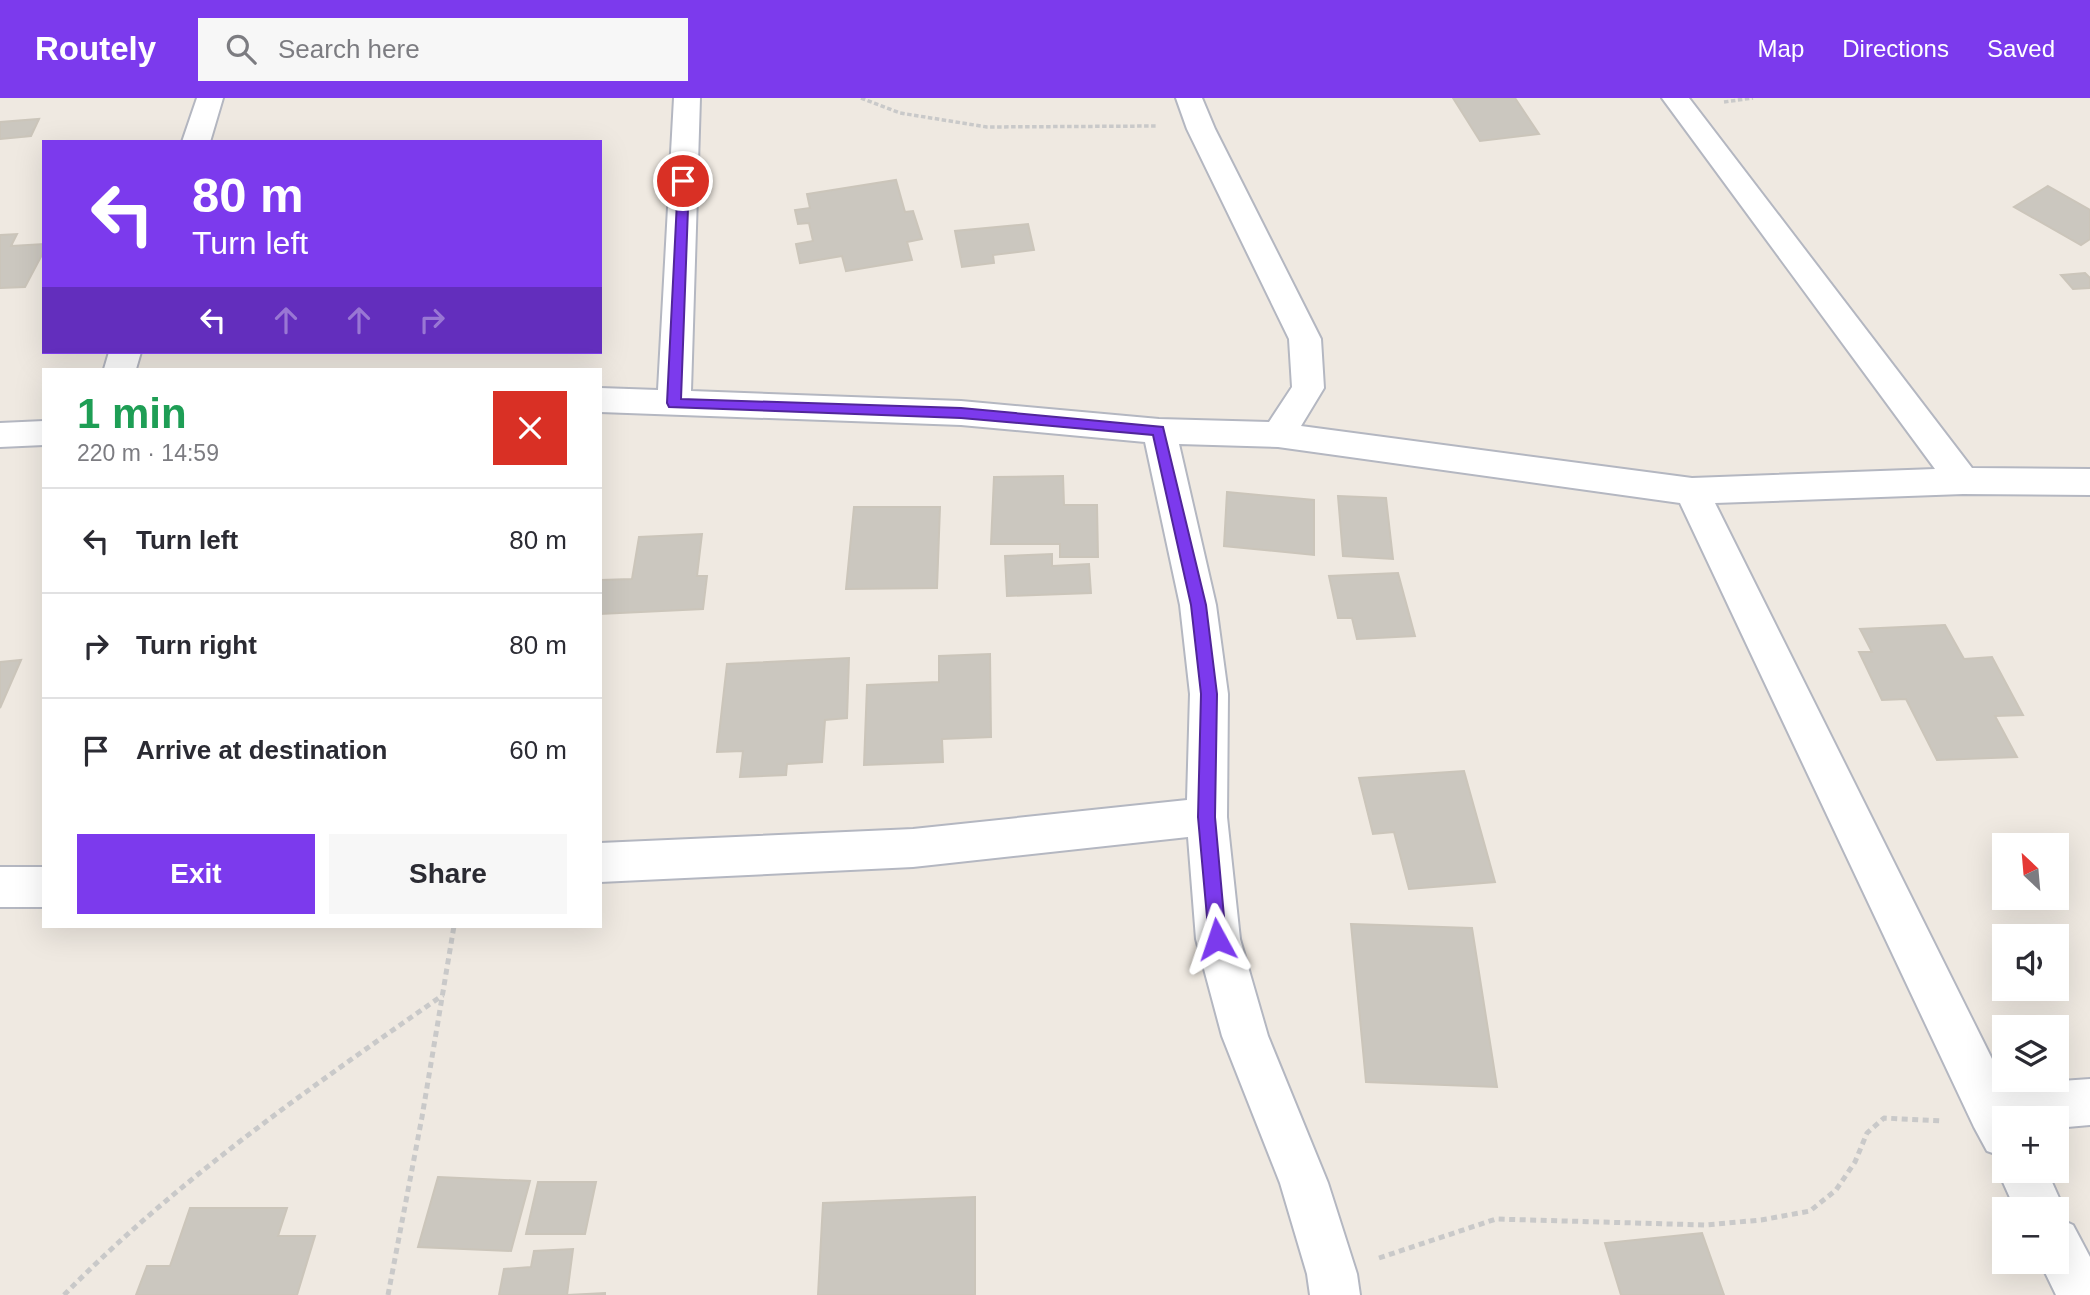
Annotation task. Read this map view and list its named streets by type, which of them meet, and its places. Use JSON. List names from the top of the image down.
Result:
{
  "north": "top left",
  "page": {
    "header": "Routely",
    "search": "Search here",
    "nav": ["Map", "Directions", "Saved"],
    "turn": ["80 m", "Turn left"],
    "heading": ["1 min", "220 m · 14:59"],
    "list": [
      {
        "name": "Turn left",
        "value": "80 m"
      },
      {
        "name": "Turn right",
        "value": "80 m"
      },
      {
        "name": "Arrive at destination",
        "value": "60 m"
      }
    ],
    "buttons": ["Exit", "Share"],
    "map_buttons": ["+", "−"]
  }
}
